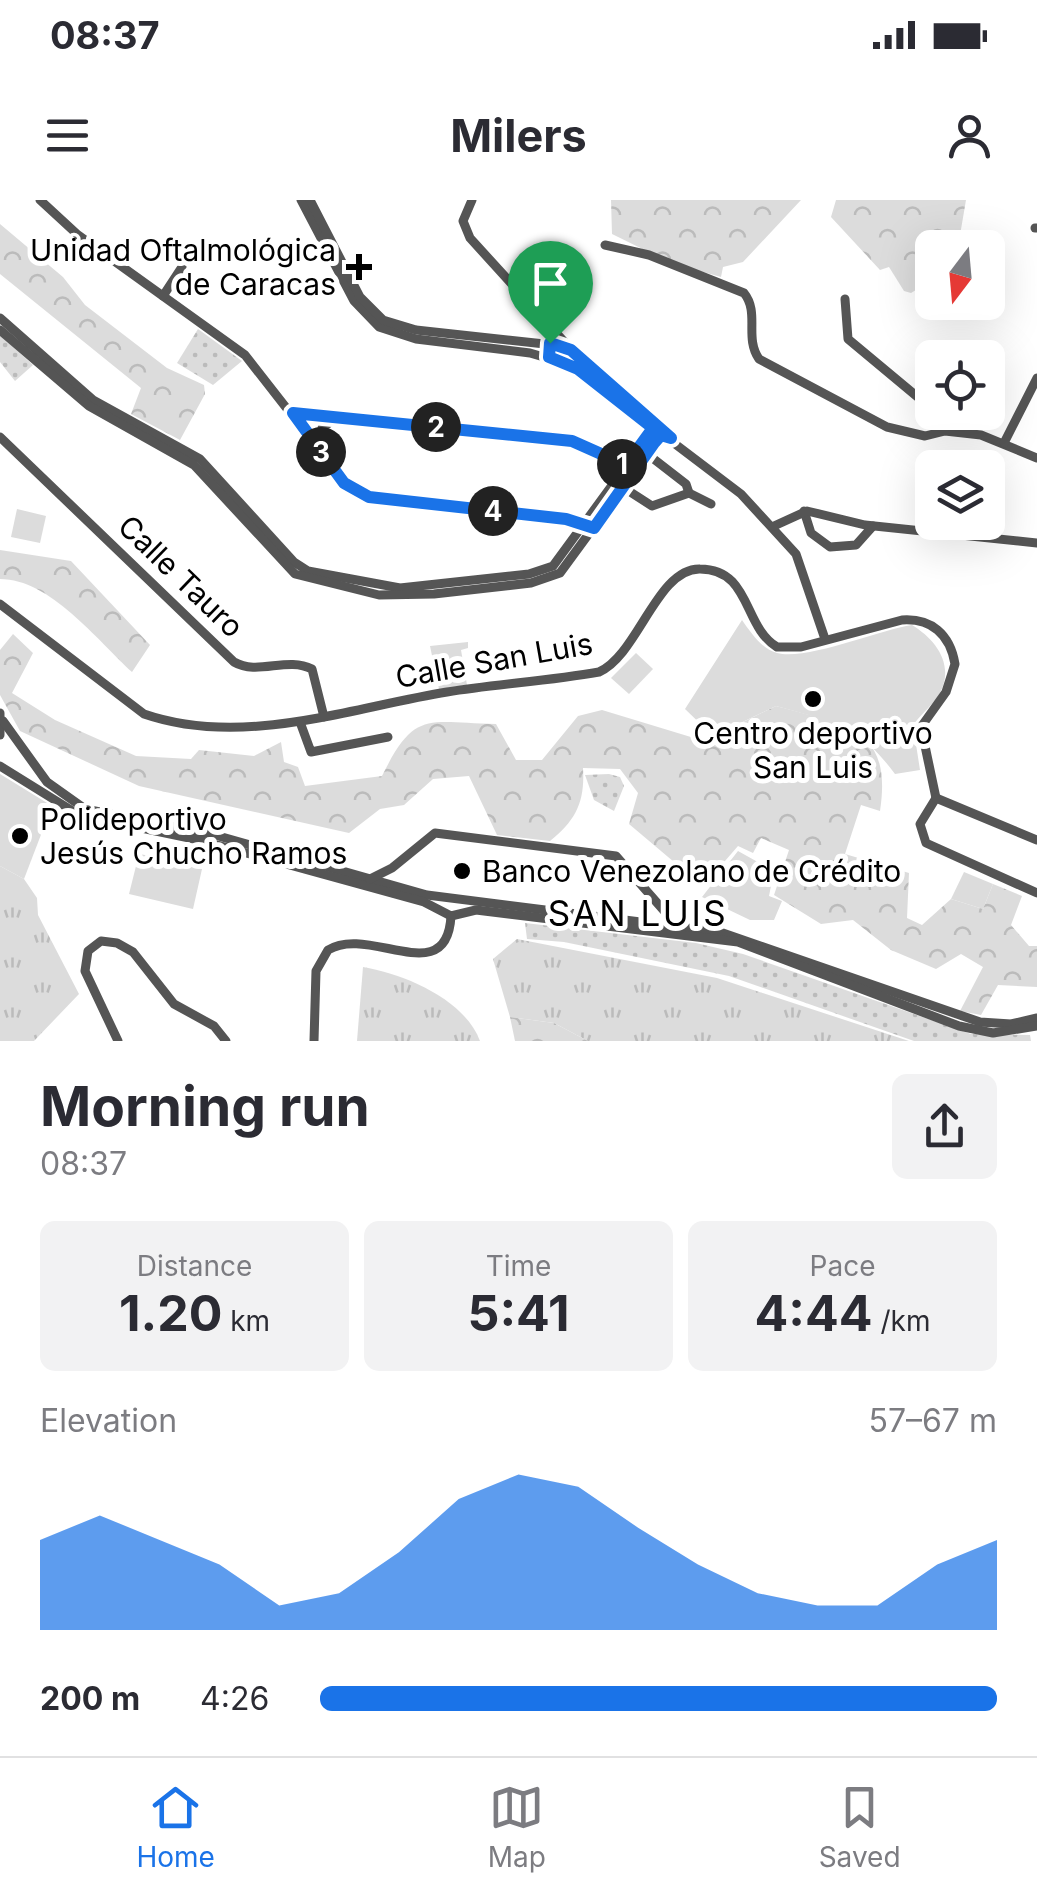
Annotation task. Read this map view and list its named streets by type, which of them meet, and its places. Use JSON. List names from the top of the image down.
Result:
{
  "streets": {
    "street": ["Calle Tauro", "Calle San Luis"]
  },
  "crossings": [
    ["Calle Tauro", "Calle San Luis"]
  ],
  "districts": ["SAN LUIS"],
  "places": {
    "health": ["Unidad Oftalmológica de Caracas"],
    "other": ["Centro deportivo San Luis", "Polideportivo Jesús Chucho Ramos", "Banco Venezolano de Crédito"]
  },
  "north": "bottom",
  "page": {
    "status": "08:37",
    "header": "Milers",
    "pins": [
      "2",
      "3",
      "1",
      "4"
    ],
    "heading": ["Morning run", "08:37"],
    "stats": [
      ["Distance", "1.20 km"],
      ["Time", "5:41"],
      ["Pace", "4:44 /km"]
    ],
    "chart": ["Elevation", "57–67 m"],
    "list": [
      {
        "name": "200 m",
        "note": "4:26"
      }
    ],
    "tabs": ["Home", "Map", "Saved"]
  }
}
